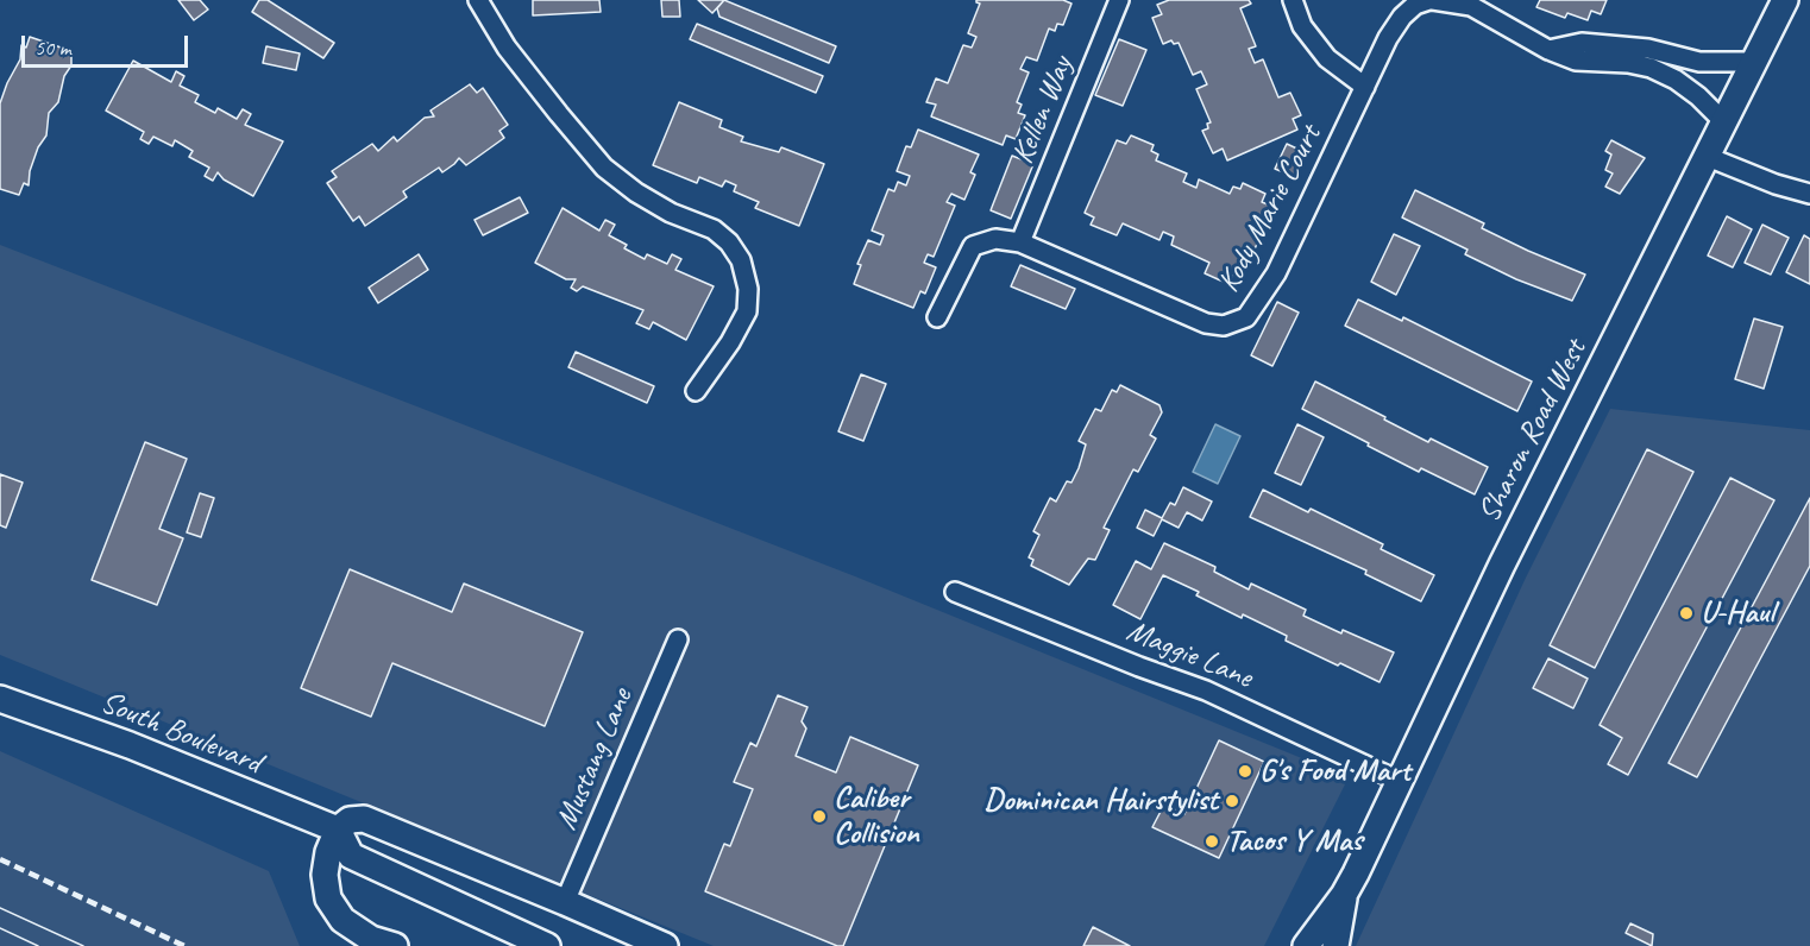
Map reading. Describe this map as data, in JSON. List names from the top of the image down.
{
  "streets": {
    "main road": ["Sharon Road West", "South Boulevard"],
    "street": [
      "Kellen Way",
      "Kody Marie Court",
      "Maggie Lane",
      "Mustang Lane"
    ]
  },
  "crossings": [
    ["Kellen Way", "Kody Marie Court"],
    ["Kody Marie Court", "Sharon Road West"],
    ["Sharon Road West", "Maggie Lane"]
  ],
  "places": [
    "U-Haul",
    "G's Food Mart",
    "Dominican Hairstylist",
    "Caliber Collision",
    "Tacos Y Mas"
  ],
  "scale_bar": "50 m"
}
